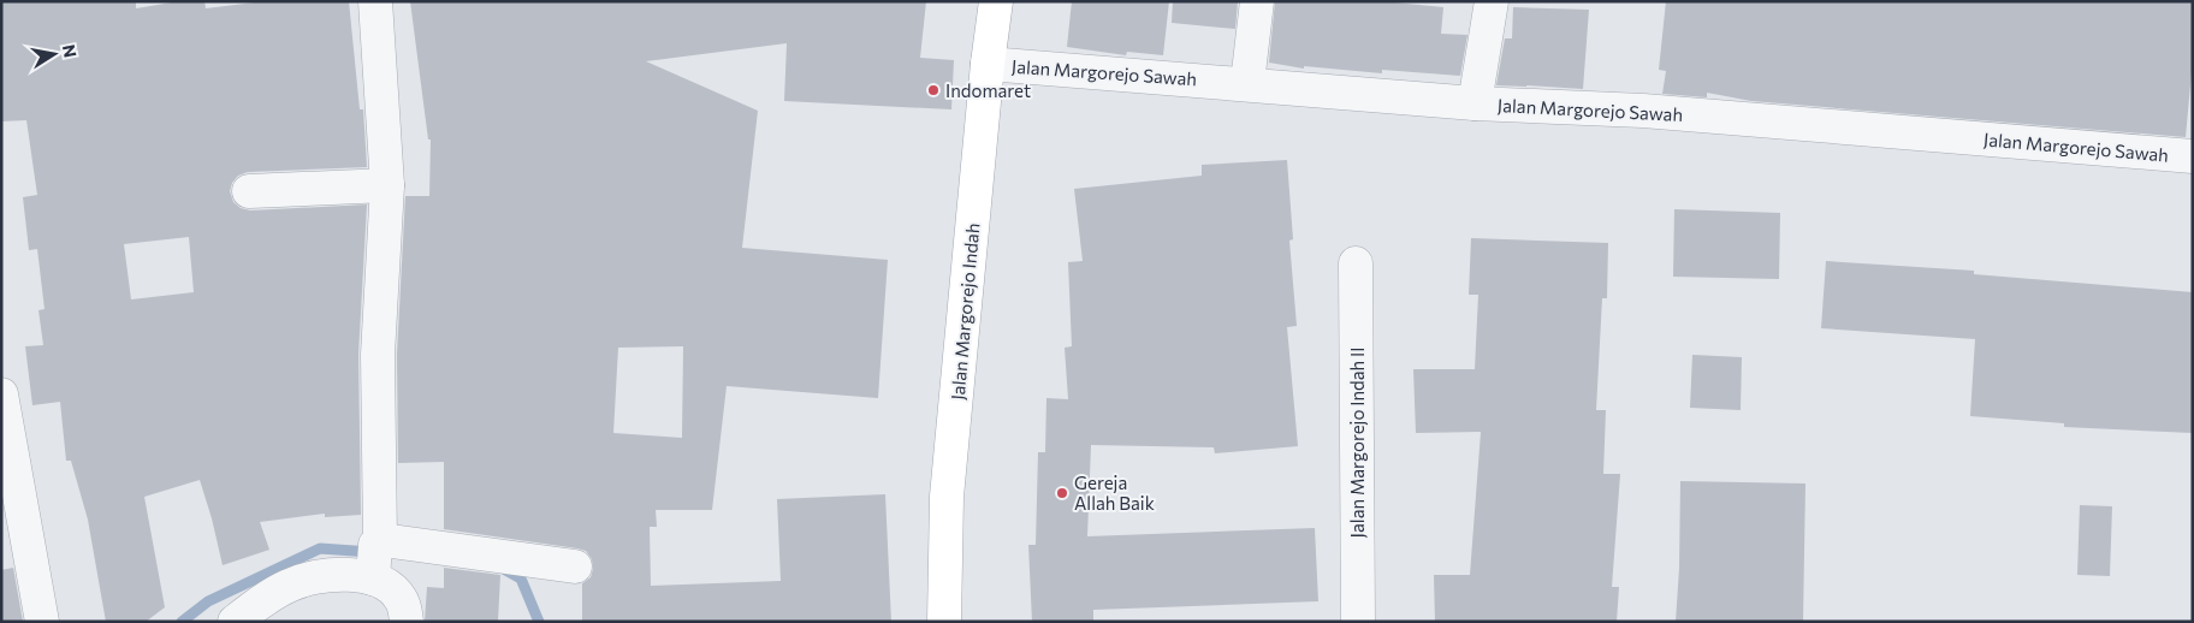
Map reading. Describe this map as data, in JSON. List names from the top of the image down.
{
  "streets": {
    "main road": ["Jalan Margorejo Indah"],
    "street": ["Jalan Margorejo Sawah", "Jalan Margorejo Indah II"]
  },
  "crossings": [
    ["Jalan Margorejo Sawah", "Jalan Margorejo Indah"]
  ],
  "places": ["Indomaret", "Gereja Allah Baik"],
  "north": "right"
}
